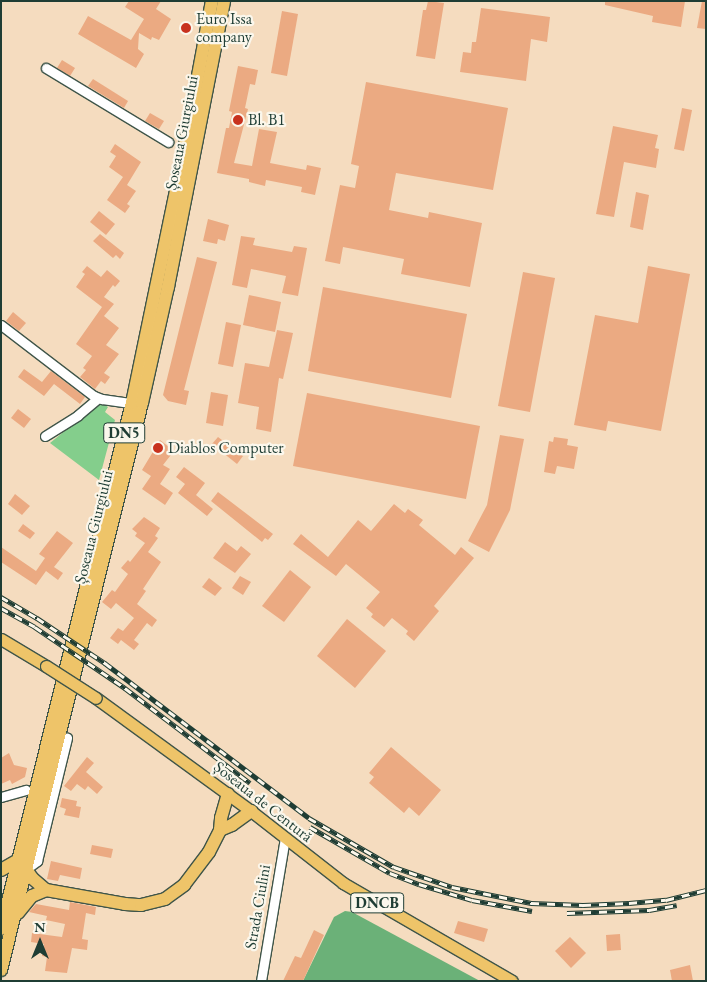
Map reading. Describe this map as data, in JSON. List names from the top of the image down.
{
  "streets": {
    "highway": ["Șoseaua Giurgiului", "DN5"],
    "main road": ["Șoseaua de Centură", "DNCB"],
    "street": ["Strada Ciulini"]
  },
  "crossings": [
    ["Șoseaua de Centură", "Strada Ciulini"]
  ],
  "places": ["Euro Issa company", "Bl. B1", "Diablos Computer"],
  "north": "top"
}
